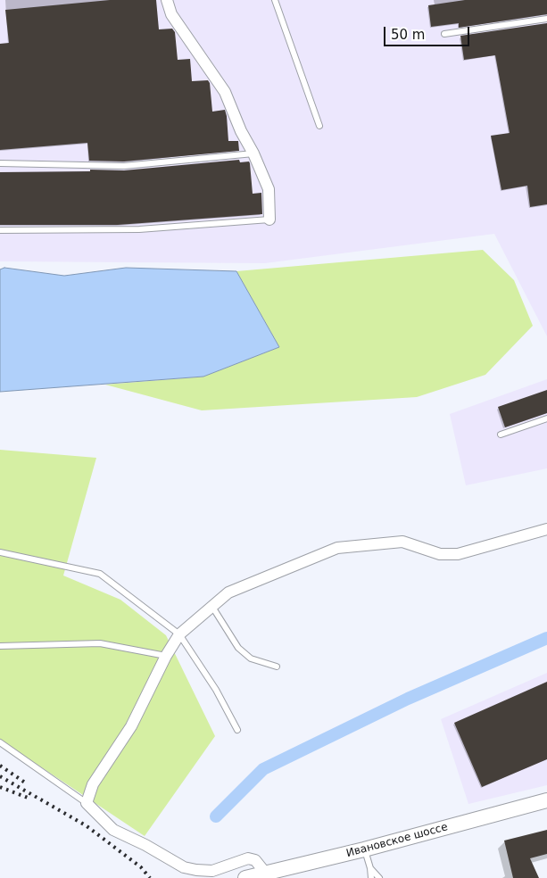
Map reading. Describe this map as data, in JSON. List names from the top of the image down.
{
  "streets": {
    "street": ["Ивановское шоссе"]
  },
  "scale_bar": "50 m"
}
